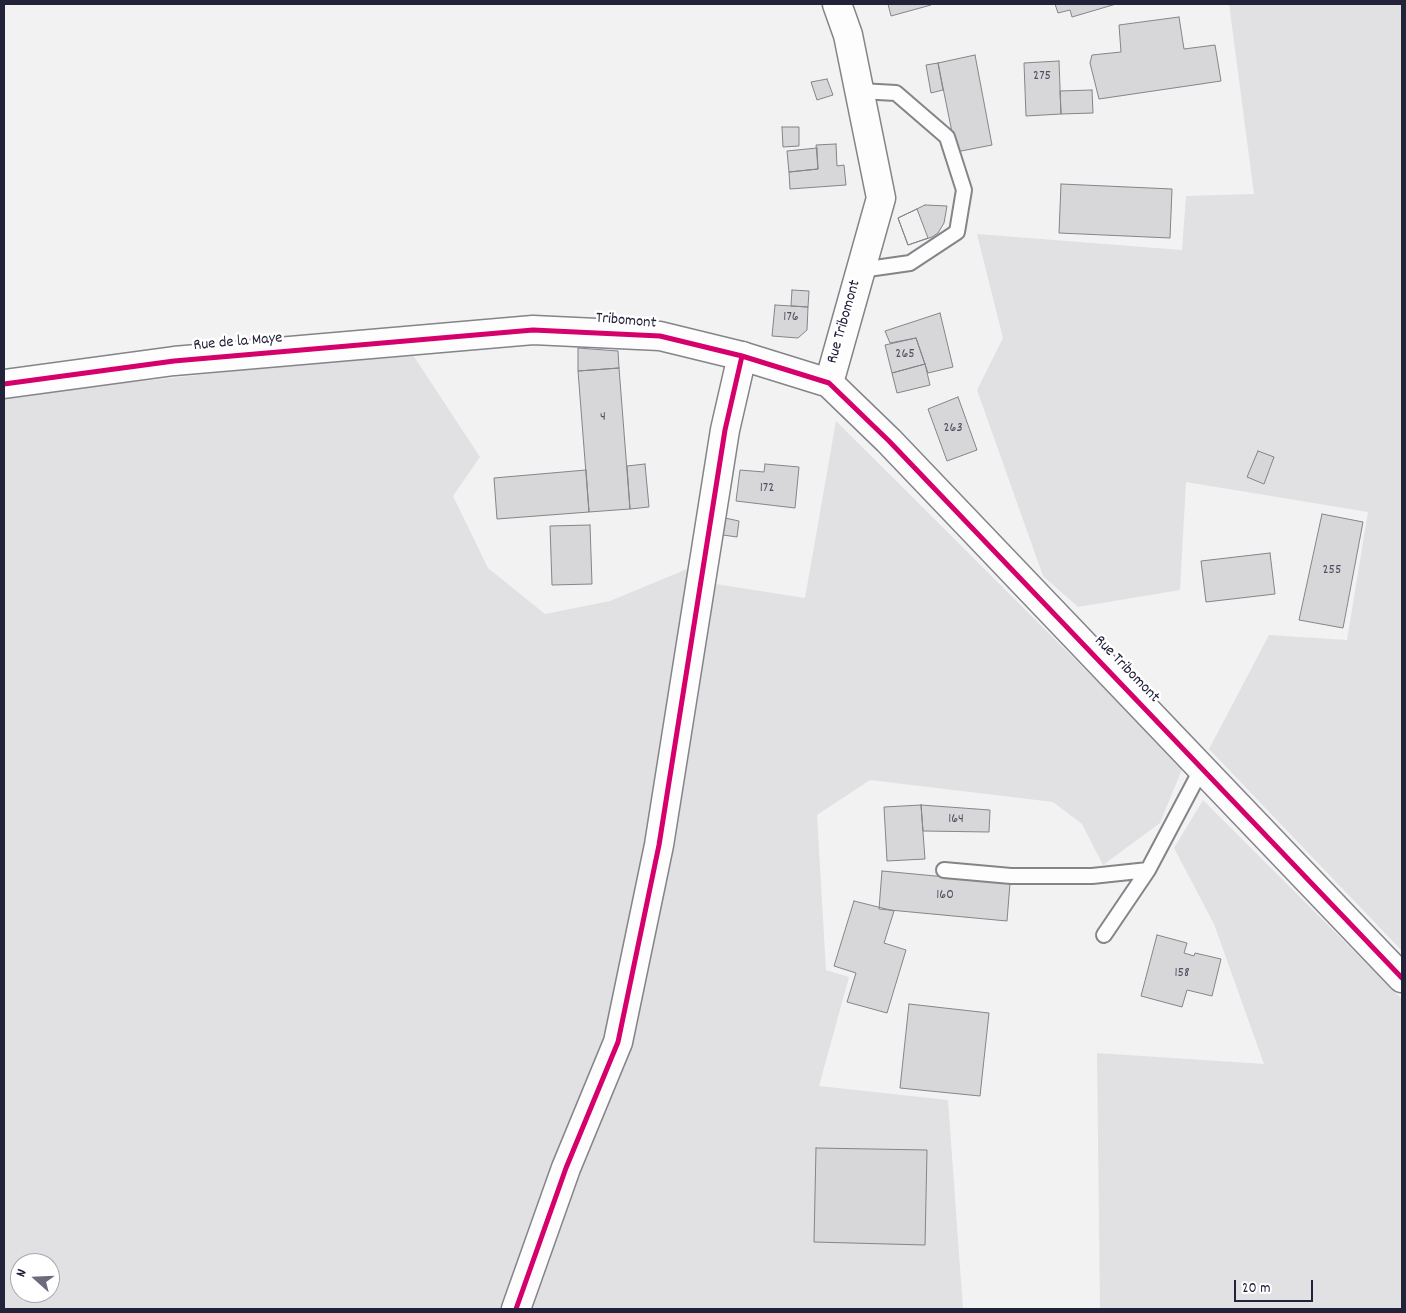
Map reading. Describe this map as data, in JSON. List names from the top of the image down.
{
  "streets": {
    "street": ["Tribomont", "Rue Tribomont", "Rue de la Maye"]
  },
  "crossings": [
    ["Tribomont", "Rue Tribomont"],
    ["Tribomont", "Rue de la Maye"]
  ],
  "house_numbers": [
    "275",
    "176",
    "265",
    "4",
    "263",
    "172",
    "255",
    "164",
    "160",
    "158"
  ],
  "scale_bar": "20 m",
  "north": "left"
}
